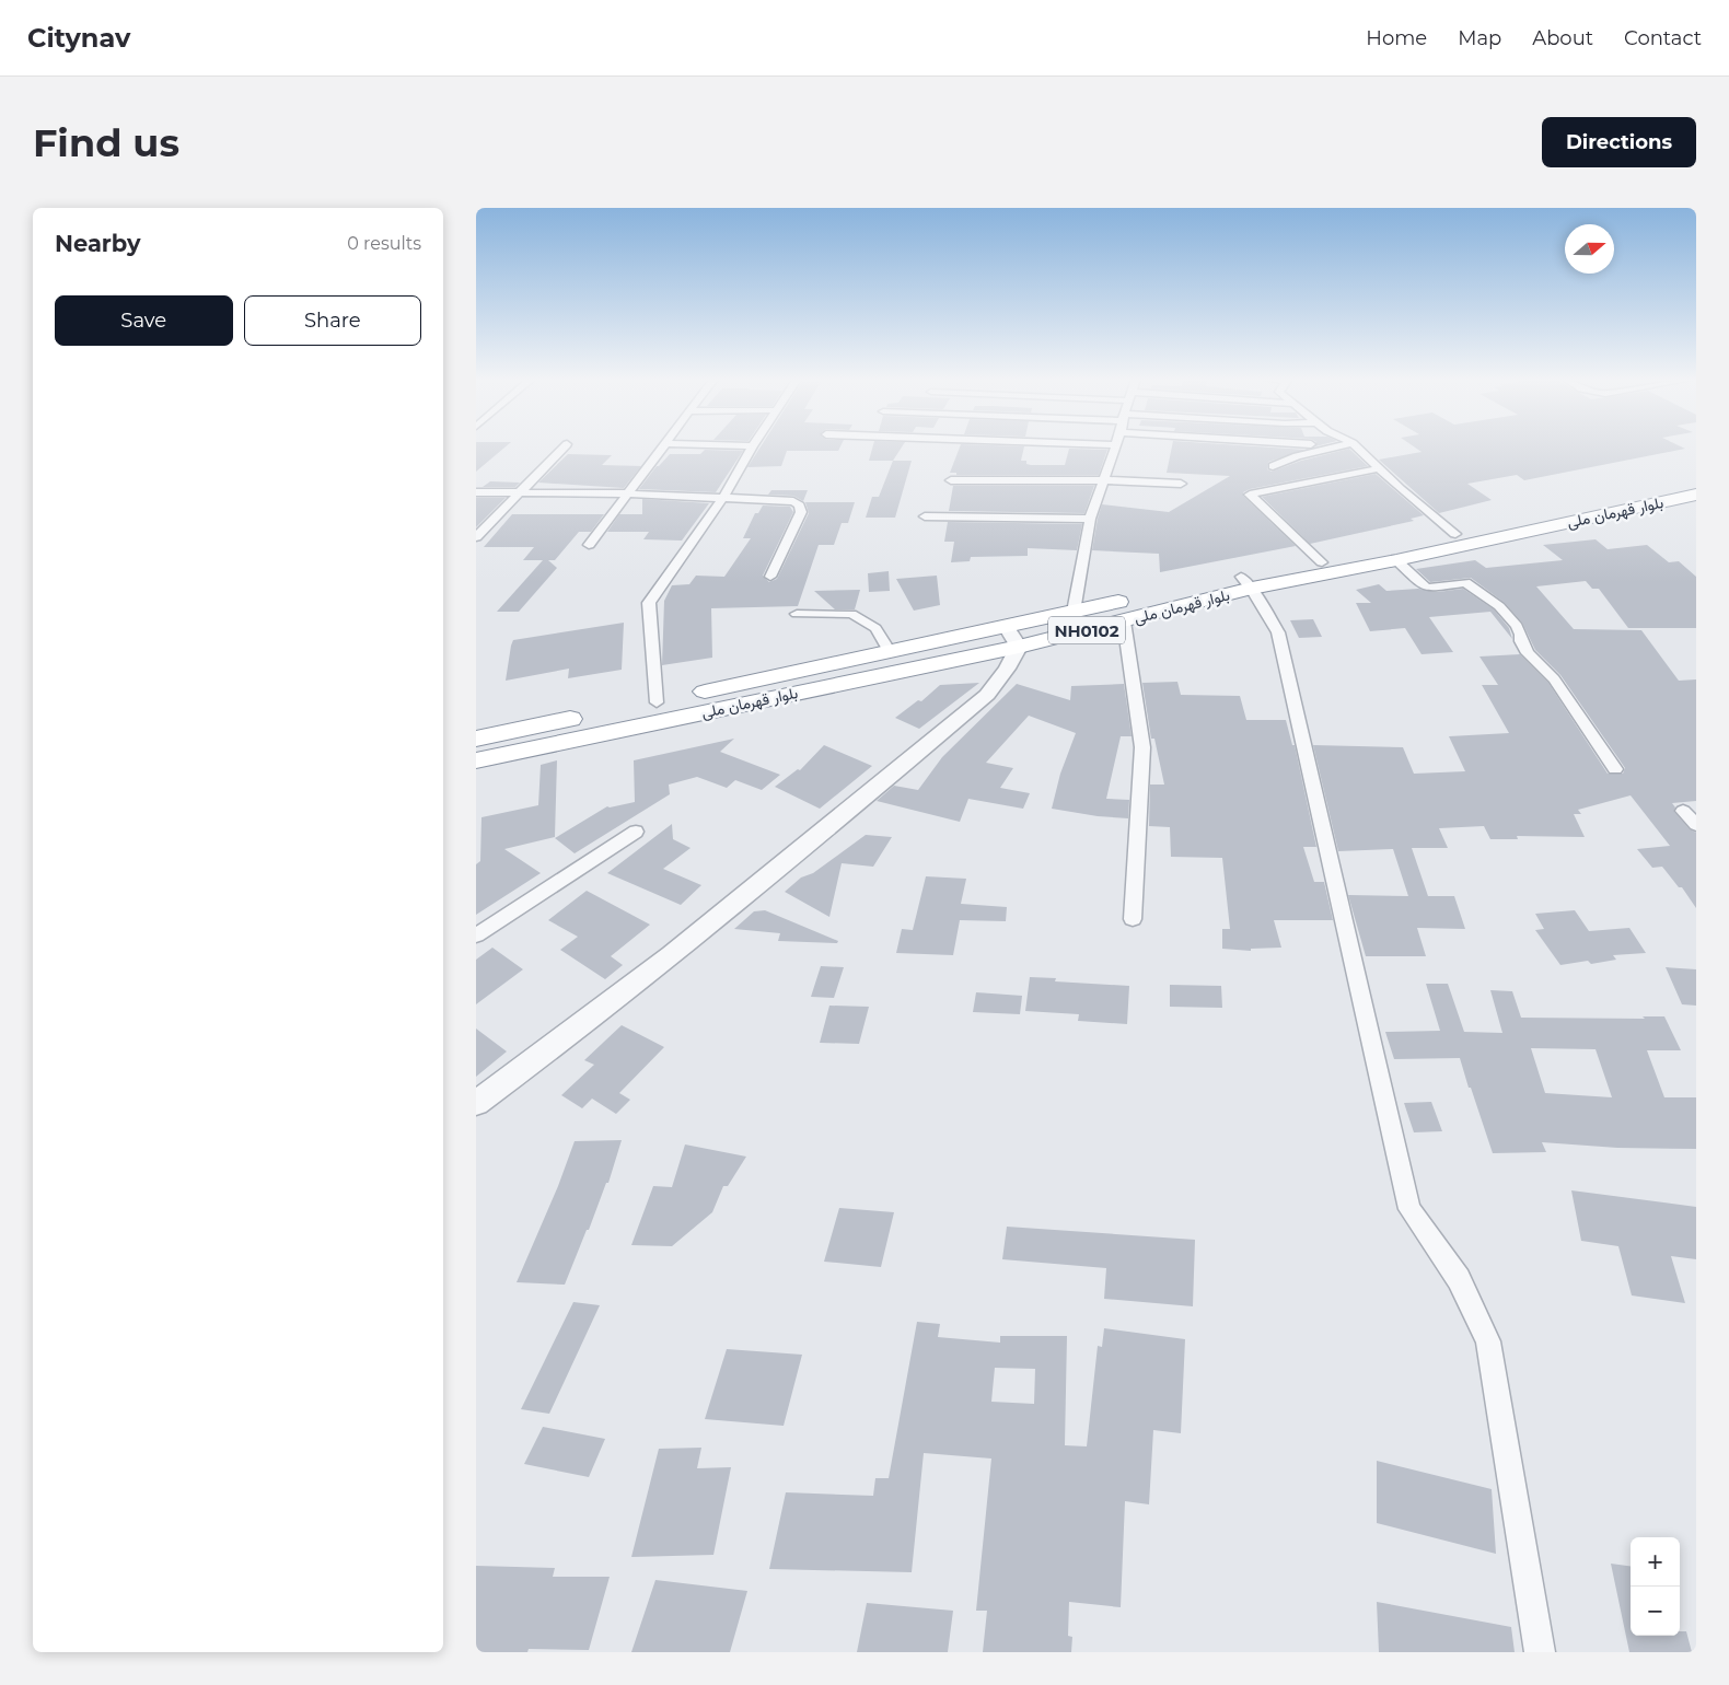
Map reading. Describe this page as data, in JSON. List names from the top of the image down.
{
  "streets": {
    "highway": ["بلوار قهرمان ملی", "NH0102"]
  },
  "north": "right",
  "page": {
    "header": "Citynav",
    "nav": [
      "Home",
      "Map",
      "About",
      "Contact"
    ],
    "buttons": [
      "Directions",
      ["Save", "Share"]
    ],
    "title": "Find us",
    "heading": ["Nearby", "0 results"],
    "map_buttons": ["+", "−"]
  }
}
